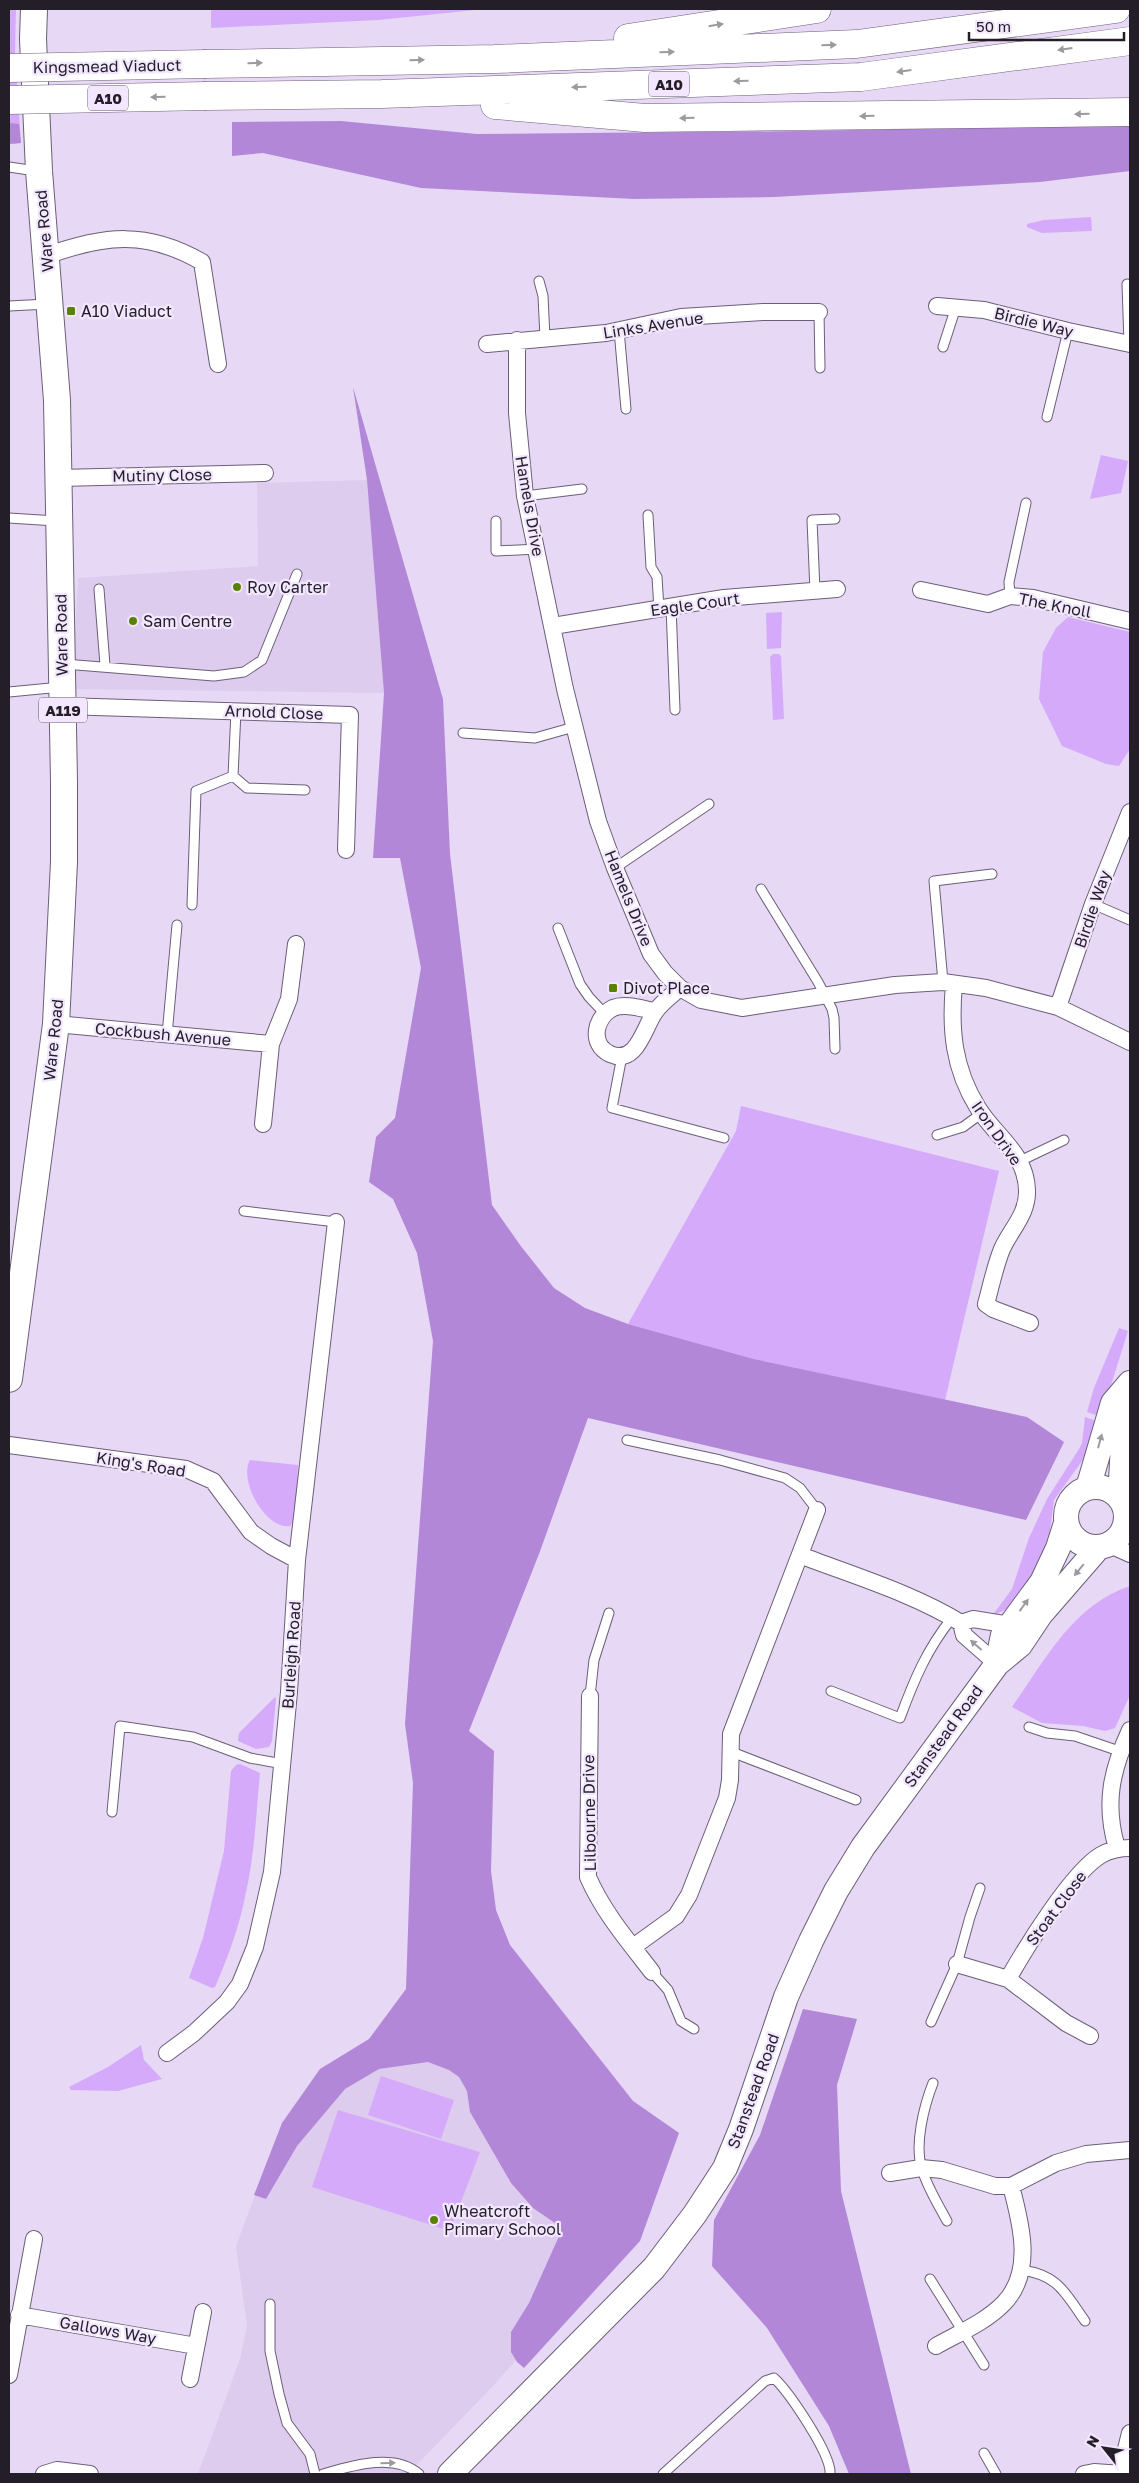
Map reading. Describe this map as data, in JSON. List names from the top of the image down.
{
  "streets": {
    "highway": ["Kingsmead Viaduct", "A10"],
    "main road": ["Ware Road", "A119", "Stanstead Road"],
    "street": [
      "Birdie Way",
      "Links Avenue",
      "Mutiny Close",
      "Hamels Drive",
      "Eagle Court",
      "The Knoll",
      "Arnold Close",
      "Cockbush Avenue",
      "Iron Drive",
      "King's Road",
      "Burleigh Road",
      "Lilbourne Drive",
      "Stoat Close",
      "Gallows Way"
    ]
  },
  "crossings": [
    ["Kingsmead Viaduct", "A10"],
    ["Ware Road", "Mutiny Close"],
    ["Ware Road", "Arnold Close"],
    ["Ware Road", "Cockbush Avenue"],
    ["Birdie Way", "Hamels Drive"],
    ["Links Avenue", "Hamels Drive"],
    ["Hamels Drive", "Eagle Court"],
    ["Hamels Drive", "Iron Drive"],
    ["King's Road", "Burleigh Road"]
  ],
  "places": {
    "transit": ["A10 Viaduct", "Divot Place"],
    "other": ["Roy Carter", "Sam Centre", "Wheatcroft Primary School"]
  },
  "scale_bar": "50 m",
  "north": "top left"
}
